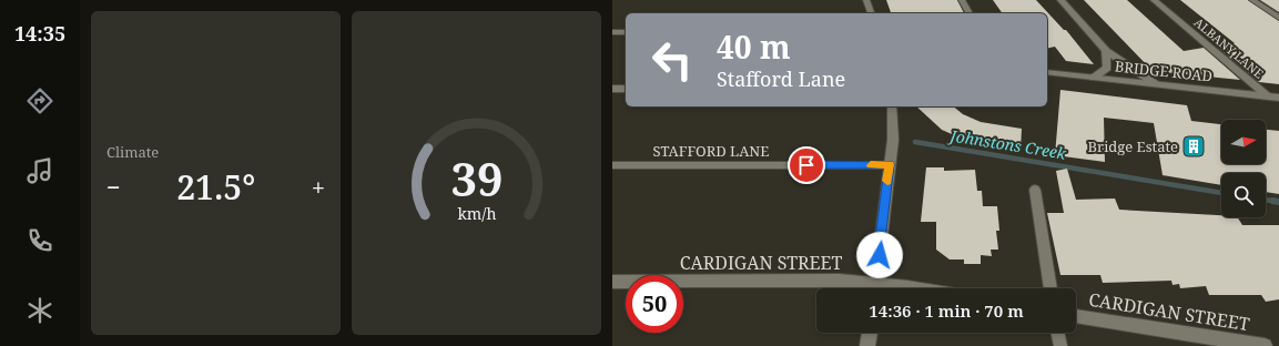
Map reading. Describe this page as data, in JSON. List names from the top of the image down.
{
  "streets": {
    "street": ["BRIDGE ROAD", "CARDIGAN STREET"],
    "lane": ["ALBANY LANE", "STAFFORD LANE"]
  },
  "crossings": [
    ["ALBANY LANE", "BRIDGE ROAD"]
  ],
  "water": ["Johnstons Creek"],
  "places": {
    "building": ["Bridge Estate"]
  },
  "north": "right",
  "page": {
    "tabs": "14:35",
    "tile": "Climate",
    "turn": ["40 m", "Stafford Lane"],
    "heat": ["−", "21.5°", "+"],
    "limit": "50",
    "trip": "14:36 · 1 min · 70 m",
    "gauge": ["39", "km/h"]
  }
}
